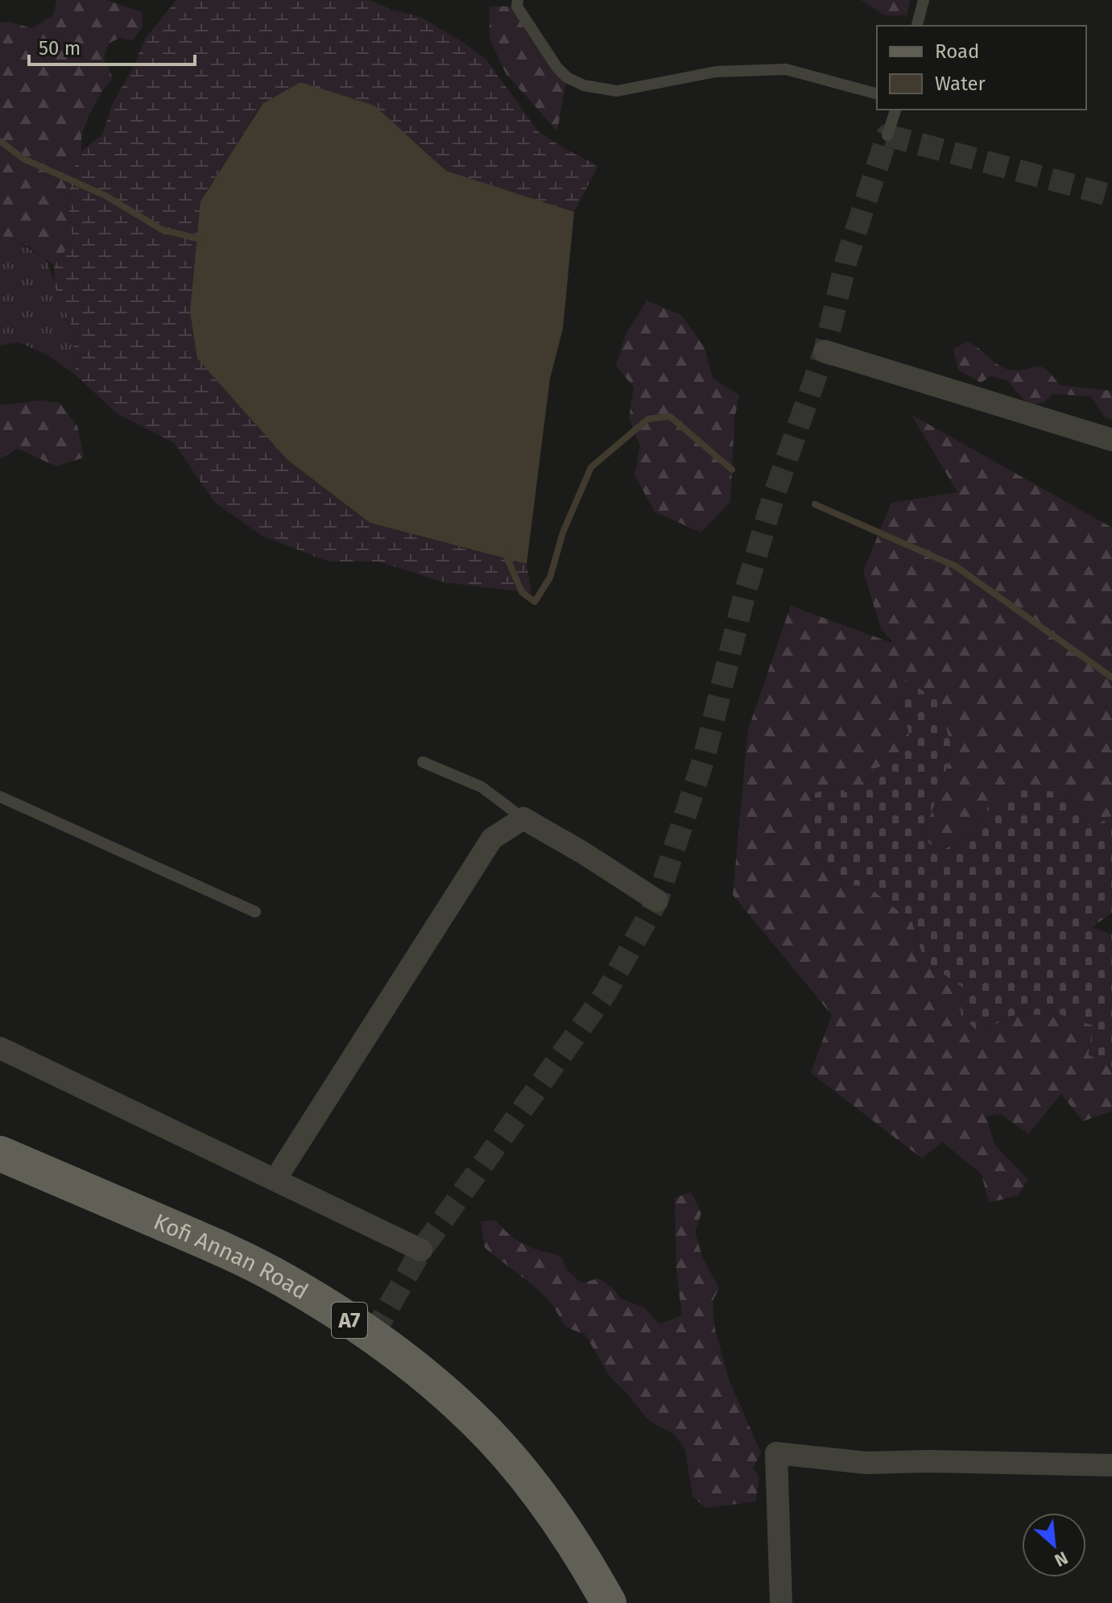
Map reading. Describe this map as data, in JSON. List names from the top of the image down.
{
  "streets": {
    "main road": ["Kofi Annan Road", "A7"]
  },
  "legend": ["Road", "Water"],
  "scale_bar": "50 m",
  "north": "bottom right"
}
